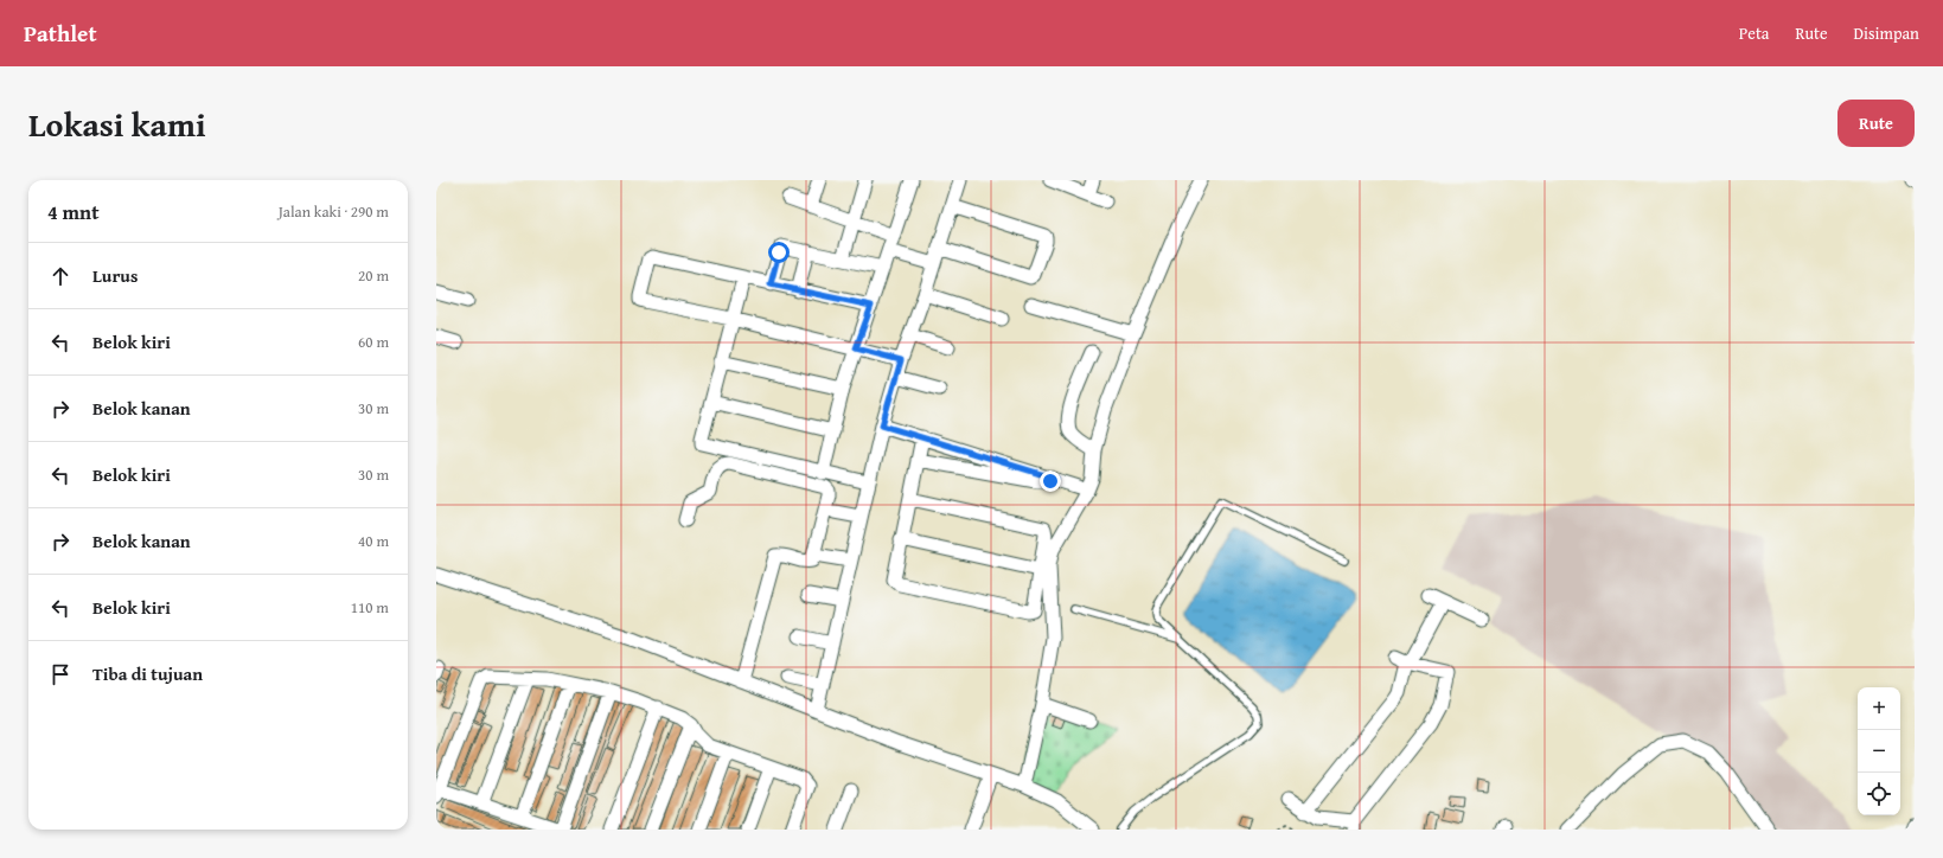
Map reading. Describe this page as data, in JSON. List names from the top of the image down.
{
  "page": {
    "header": "Pathlet",
    "nav": ["Peta", "Rute", "Disimpan"],
    "title": "Lokasi kami",
    "buttons": "Rute",
    "heading": ["4 mnt", "Jalan kaki · 290 m"],
    "list": [
      ["Lurus", "20 m"],
      ["Belok kiri", "60 m"],
      ["Belok kanan", "30 m"],
      ["Belok kiri", "30 m"],
      ["Belok kanan", "40 m"],
      ["Belok kiri", "110 m"],
      "Tiba di tujuan"
    ],
    "map_buttons": ["+", "−"]
  }
}
